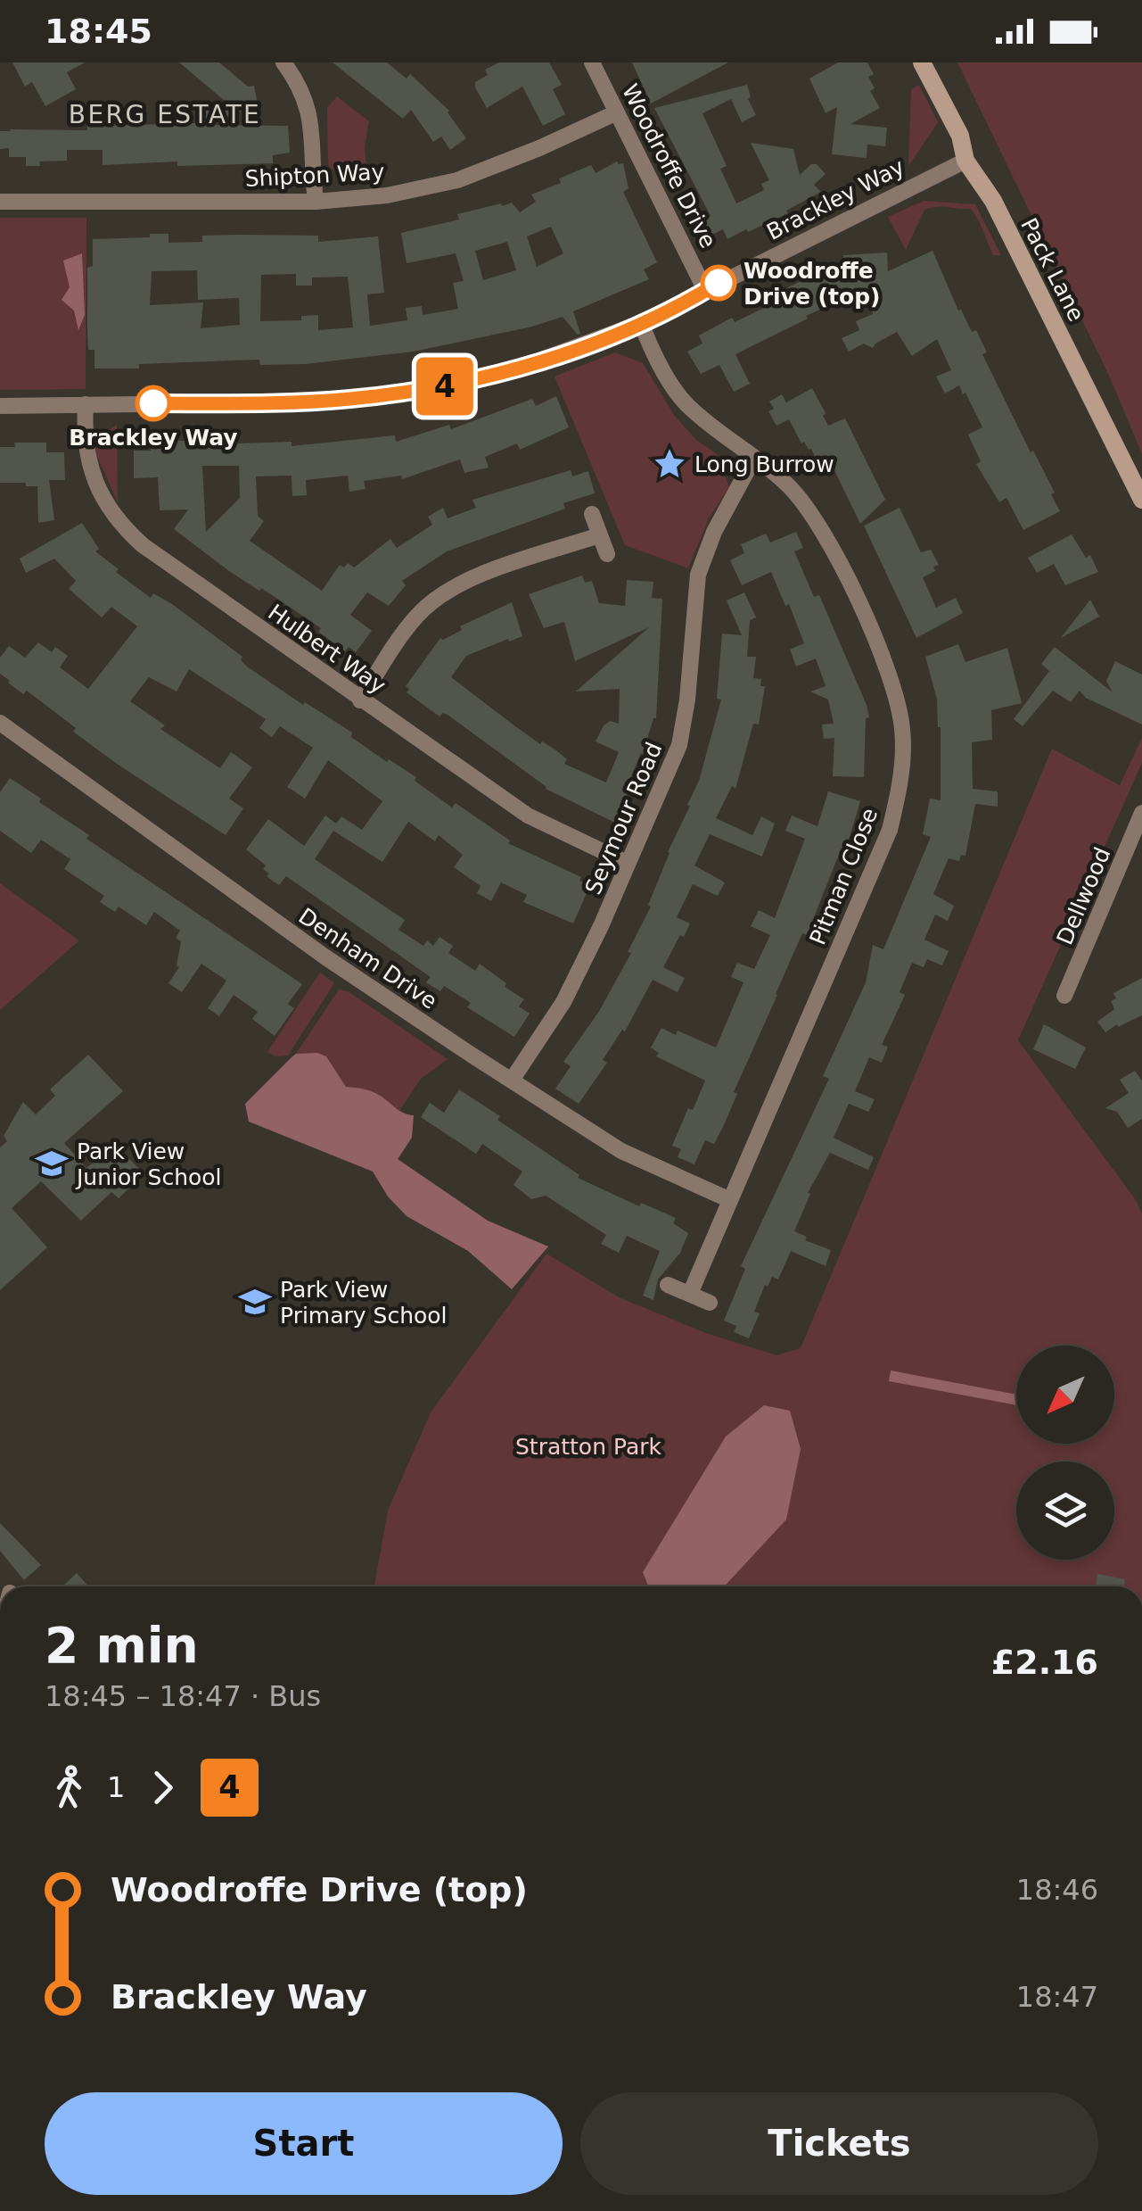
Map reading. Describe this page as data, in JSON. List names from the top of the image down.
{
  "streets": {
    "street": [
      "Woodroffe Drive",
      "Shipton Way",
      "Brackley Way",
      "Pack Lane",
      "Hulbert Way",
      "Seymour Road",
      "Pitman Close",
      "Dellwood",
      "Denham Drive"
    ]
  },
  "crossings": [
    ["Woodroffe Drive", "Shipton Way"],
    ["Woodroffe Drive", "Brackley Way"],
    ["Brackley Way", "Pack Lane"],
    ["Brackley Way", "Hulbert Way"],
    ["Brackley Way", "Pitman Close"],
    ["Hulbert Way", "Seymour Road"],
    ["Seymour Road", "Pitman Close"],
    ["Seymour Road", "Denham Drive"],
    ["Pitman Close", "Denham Drive"]
  ],
  "districts": ["BERG ESTATE"],
  "parks": ["Stratton Park"],
  "places": {
    "other": ["Woodroffe Drive (top)", "Brackley Way"],
    "place": ["Long Burrow"],
    "school or university": ["Park View Junior School", "Park View Primary School"]
  },
  "lines": ["bus line 4"],
  "north": "bottom left",
  "page": {
    "status": "18:45",
    "on_map": "4",
    "heading": ["2 min", "18:45 – 18:47 · Bus", "£2.16"],
    "legs": ["1", "4"],
    "list": [
      {
        "name": "Woodroffe Drive (top)",
        "value": "18:46"
      },
      {
        "name": "Brackley Way",
        "value": "18:47"
      }
    ],
    "buttons": ["Start", "Tickets"]
  }
}
